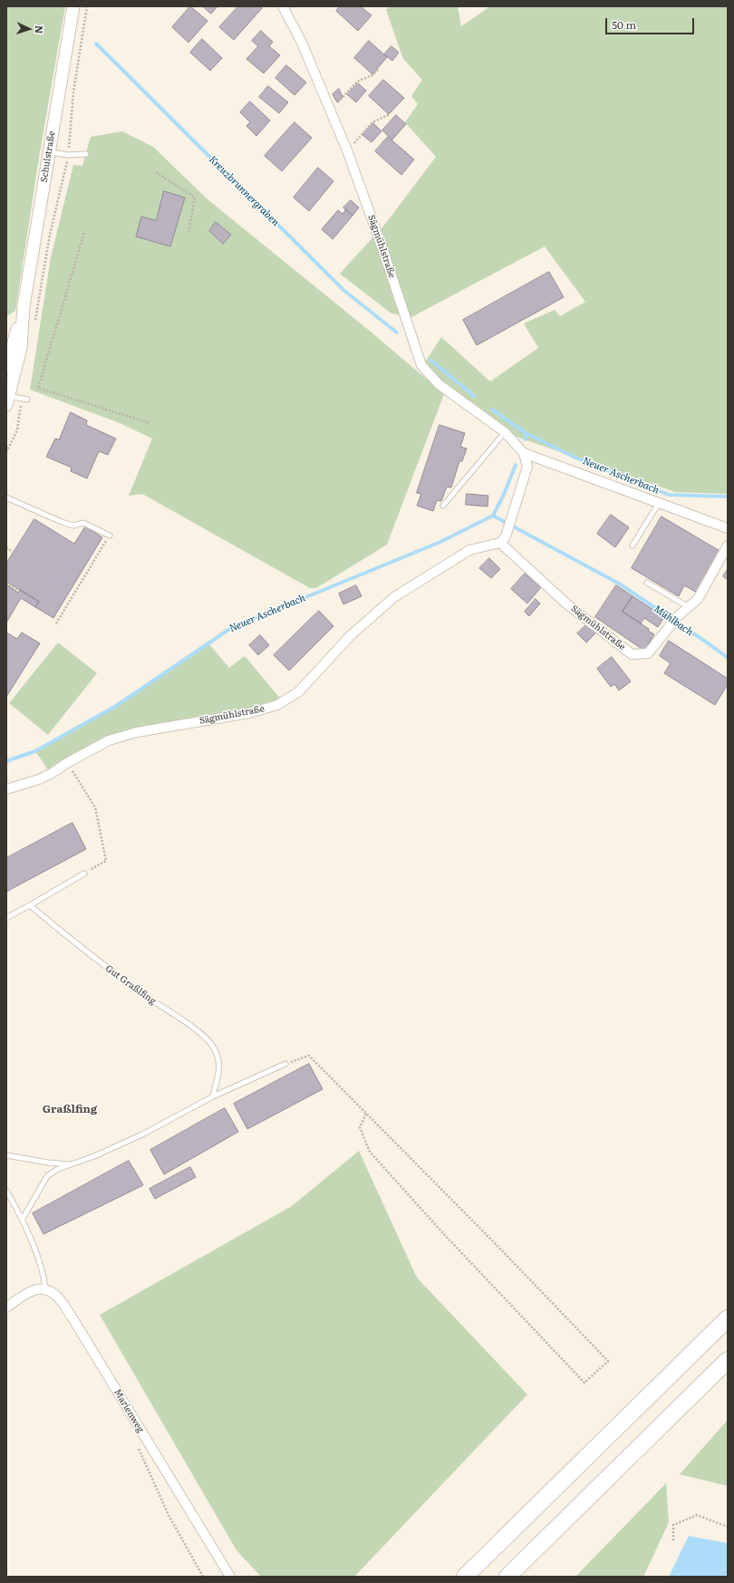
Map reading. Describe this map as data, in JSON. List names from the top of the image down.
{
  "streets": {
    "street": ["Schulstraße", "Sägmühlstraße", "Marienweg"],
    "lane": ["Gut Graßlfing"]
  },
  "districts": ["Graßlfing"],
  "water": ["Kreuzbrunnergraben", "Neuer Ascherbach", "Mühlbach"],
  "scale_bar": "50 m",
  "north": "right"
}
